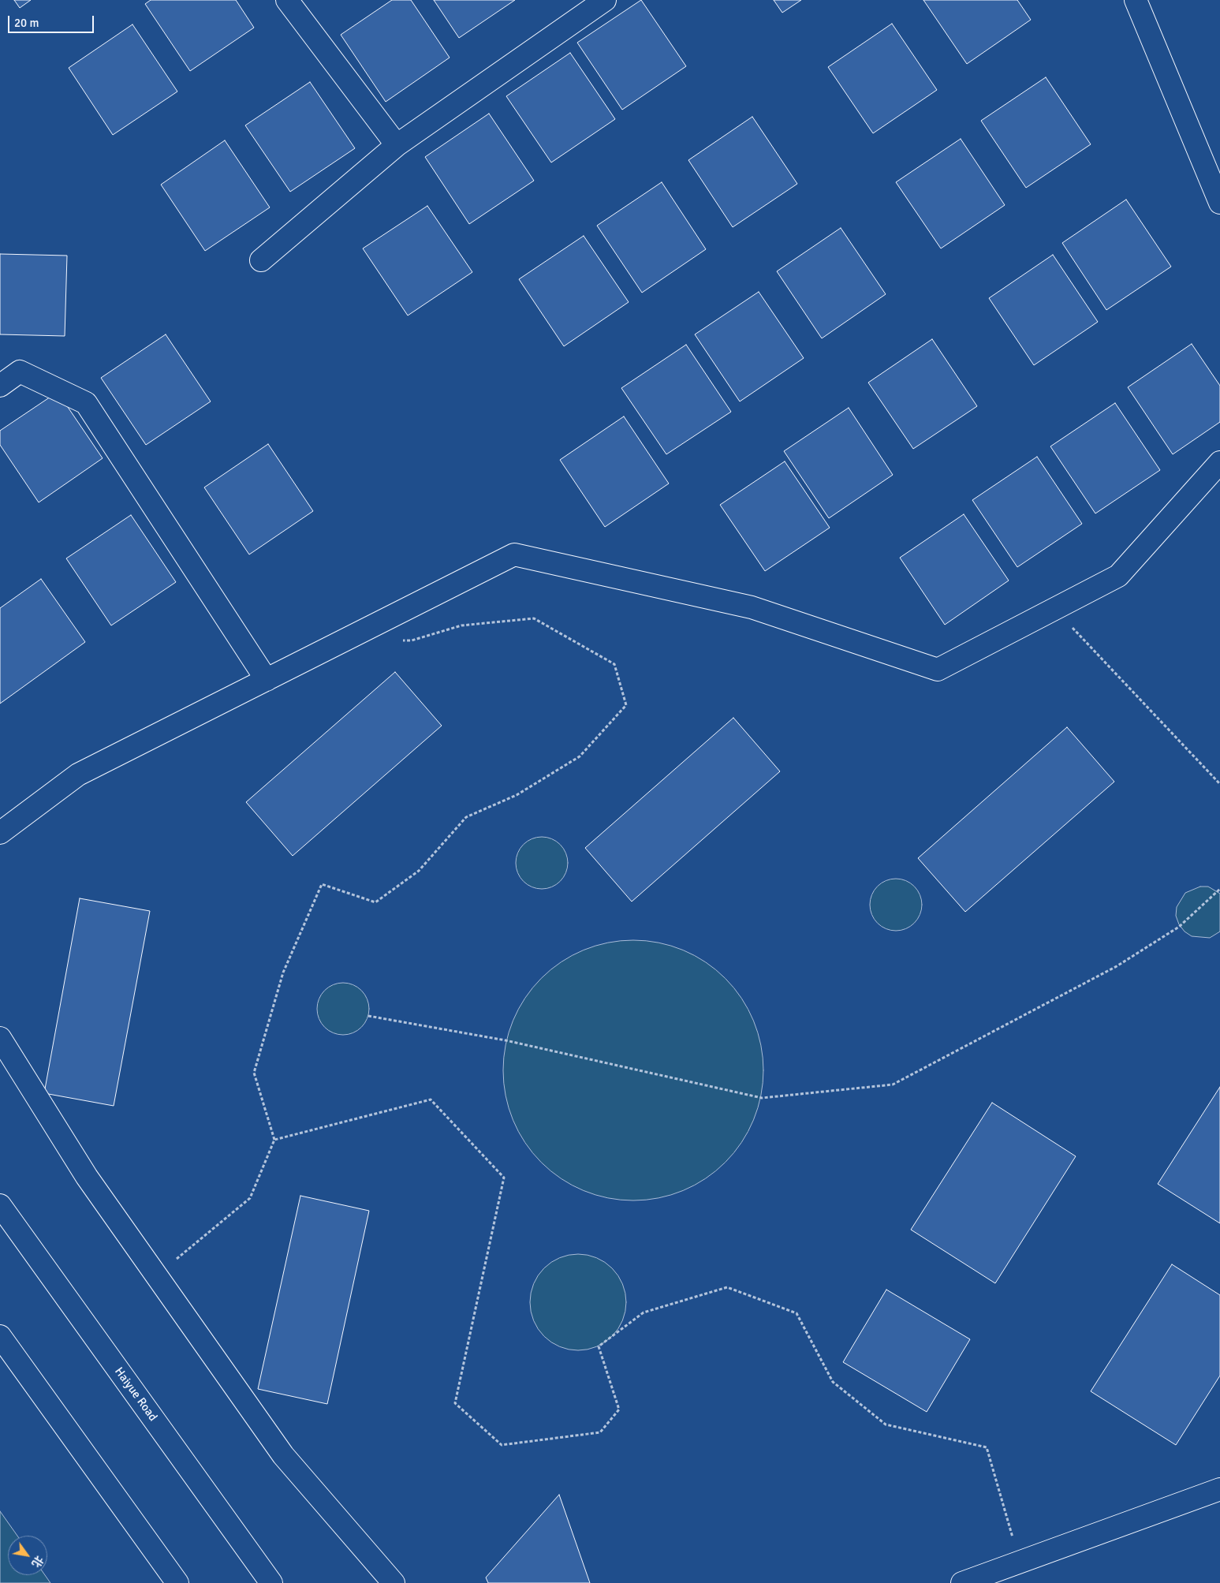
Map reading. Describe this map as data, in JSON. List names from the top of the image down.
{
  "streets": {
    "street": ["Haiyue Road"]
  },
  "scale_bar": "20 m",
  "north": "bottom right"
}
